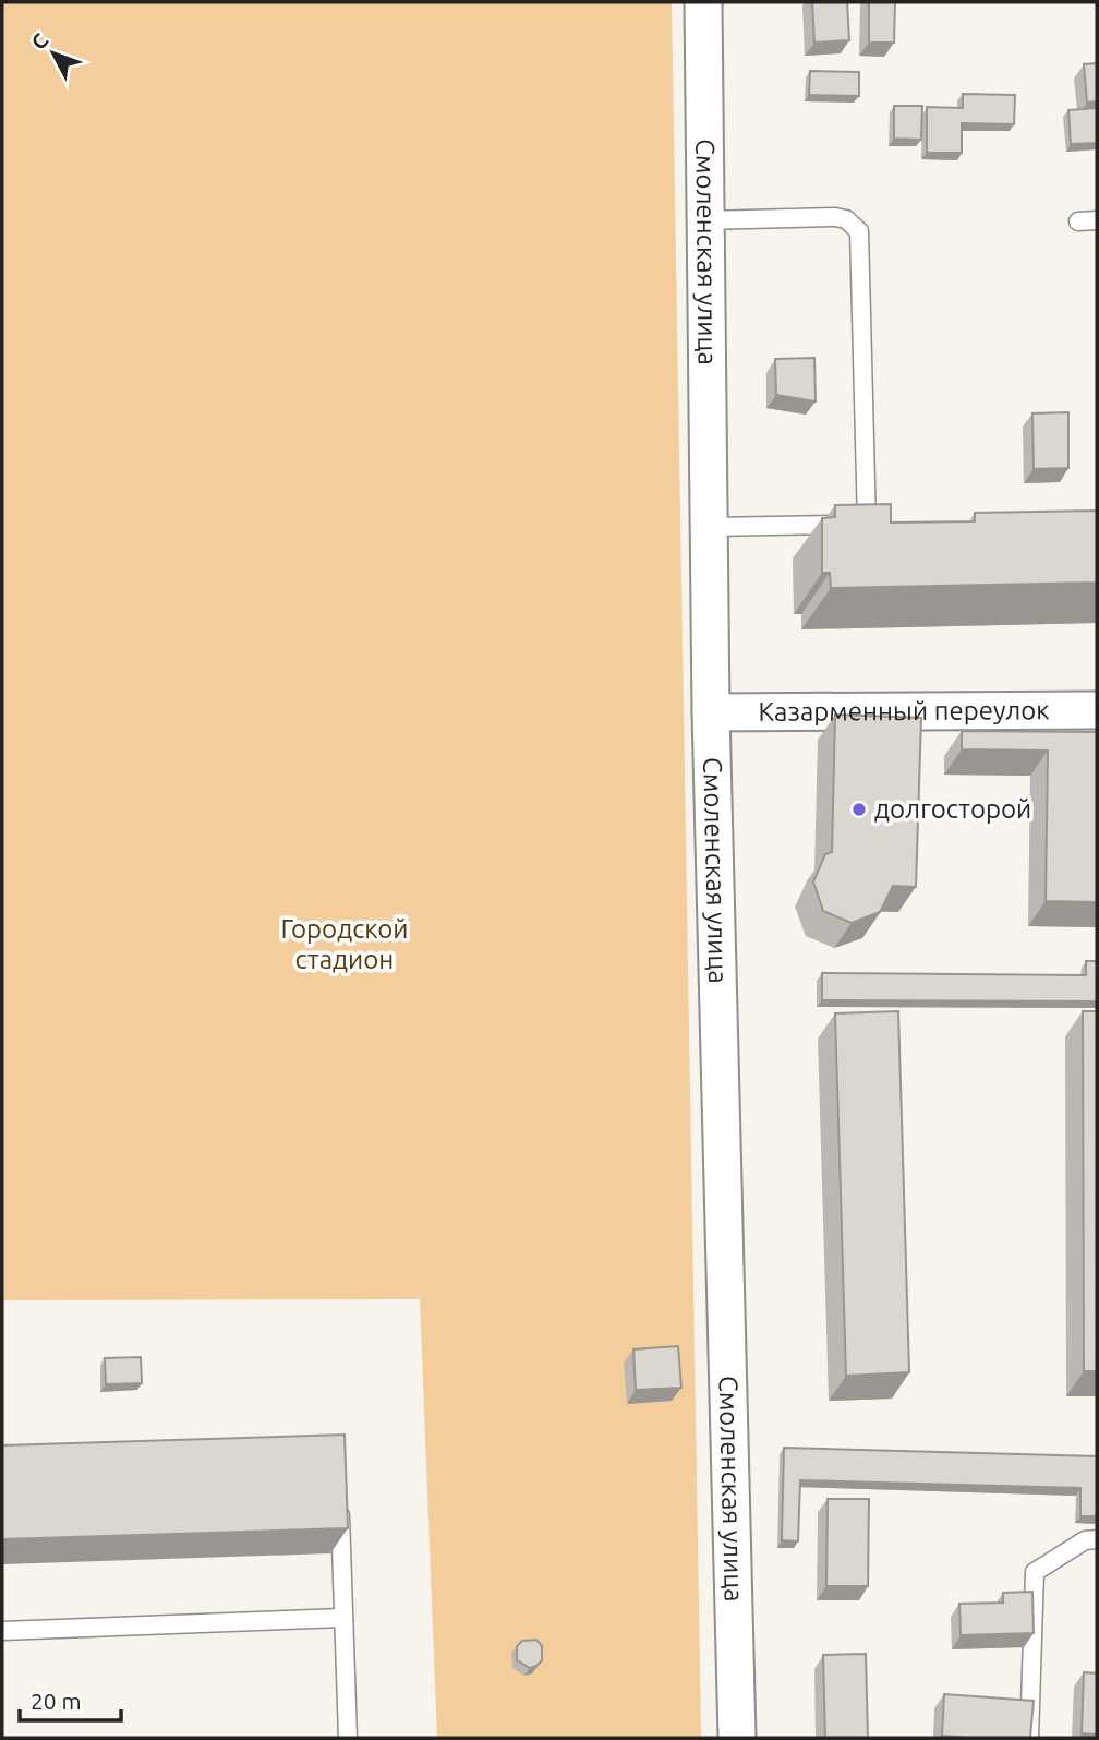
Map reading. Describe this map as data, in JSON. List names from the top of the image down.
{
  "streets": {
    "street": ["Смоленская улица", "Казарменный переулок"]
  },
  "crossings": [
    ["Смоленская улица", "Казарменный переулок"]
  ],
  "parks": ["Городской стадион"],
  "places": ["долгосторой"],
  "scale_bar": "20 m",
  "north": "top left"
}
